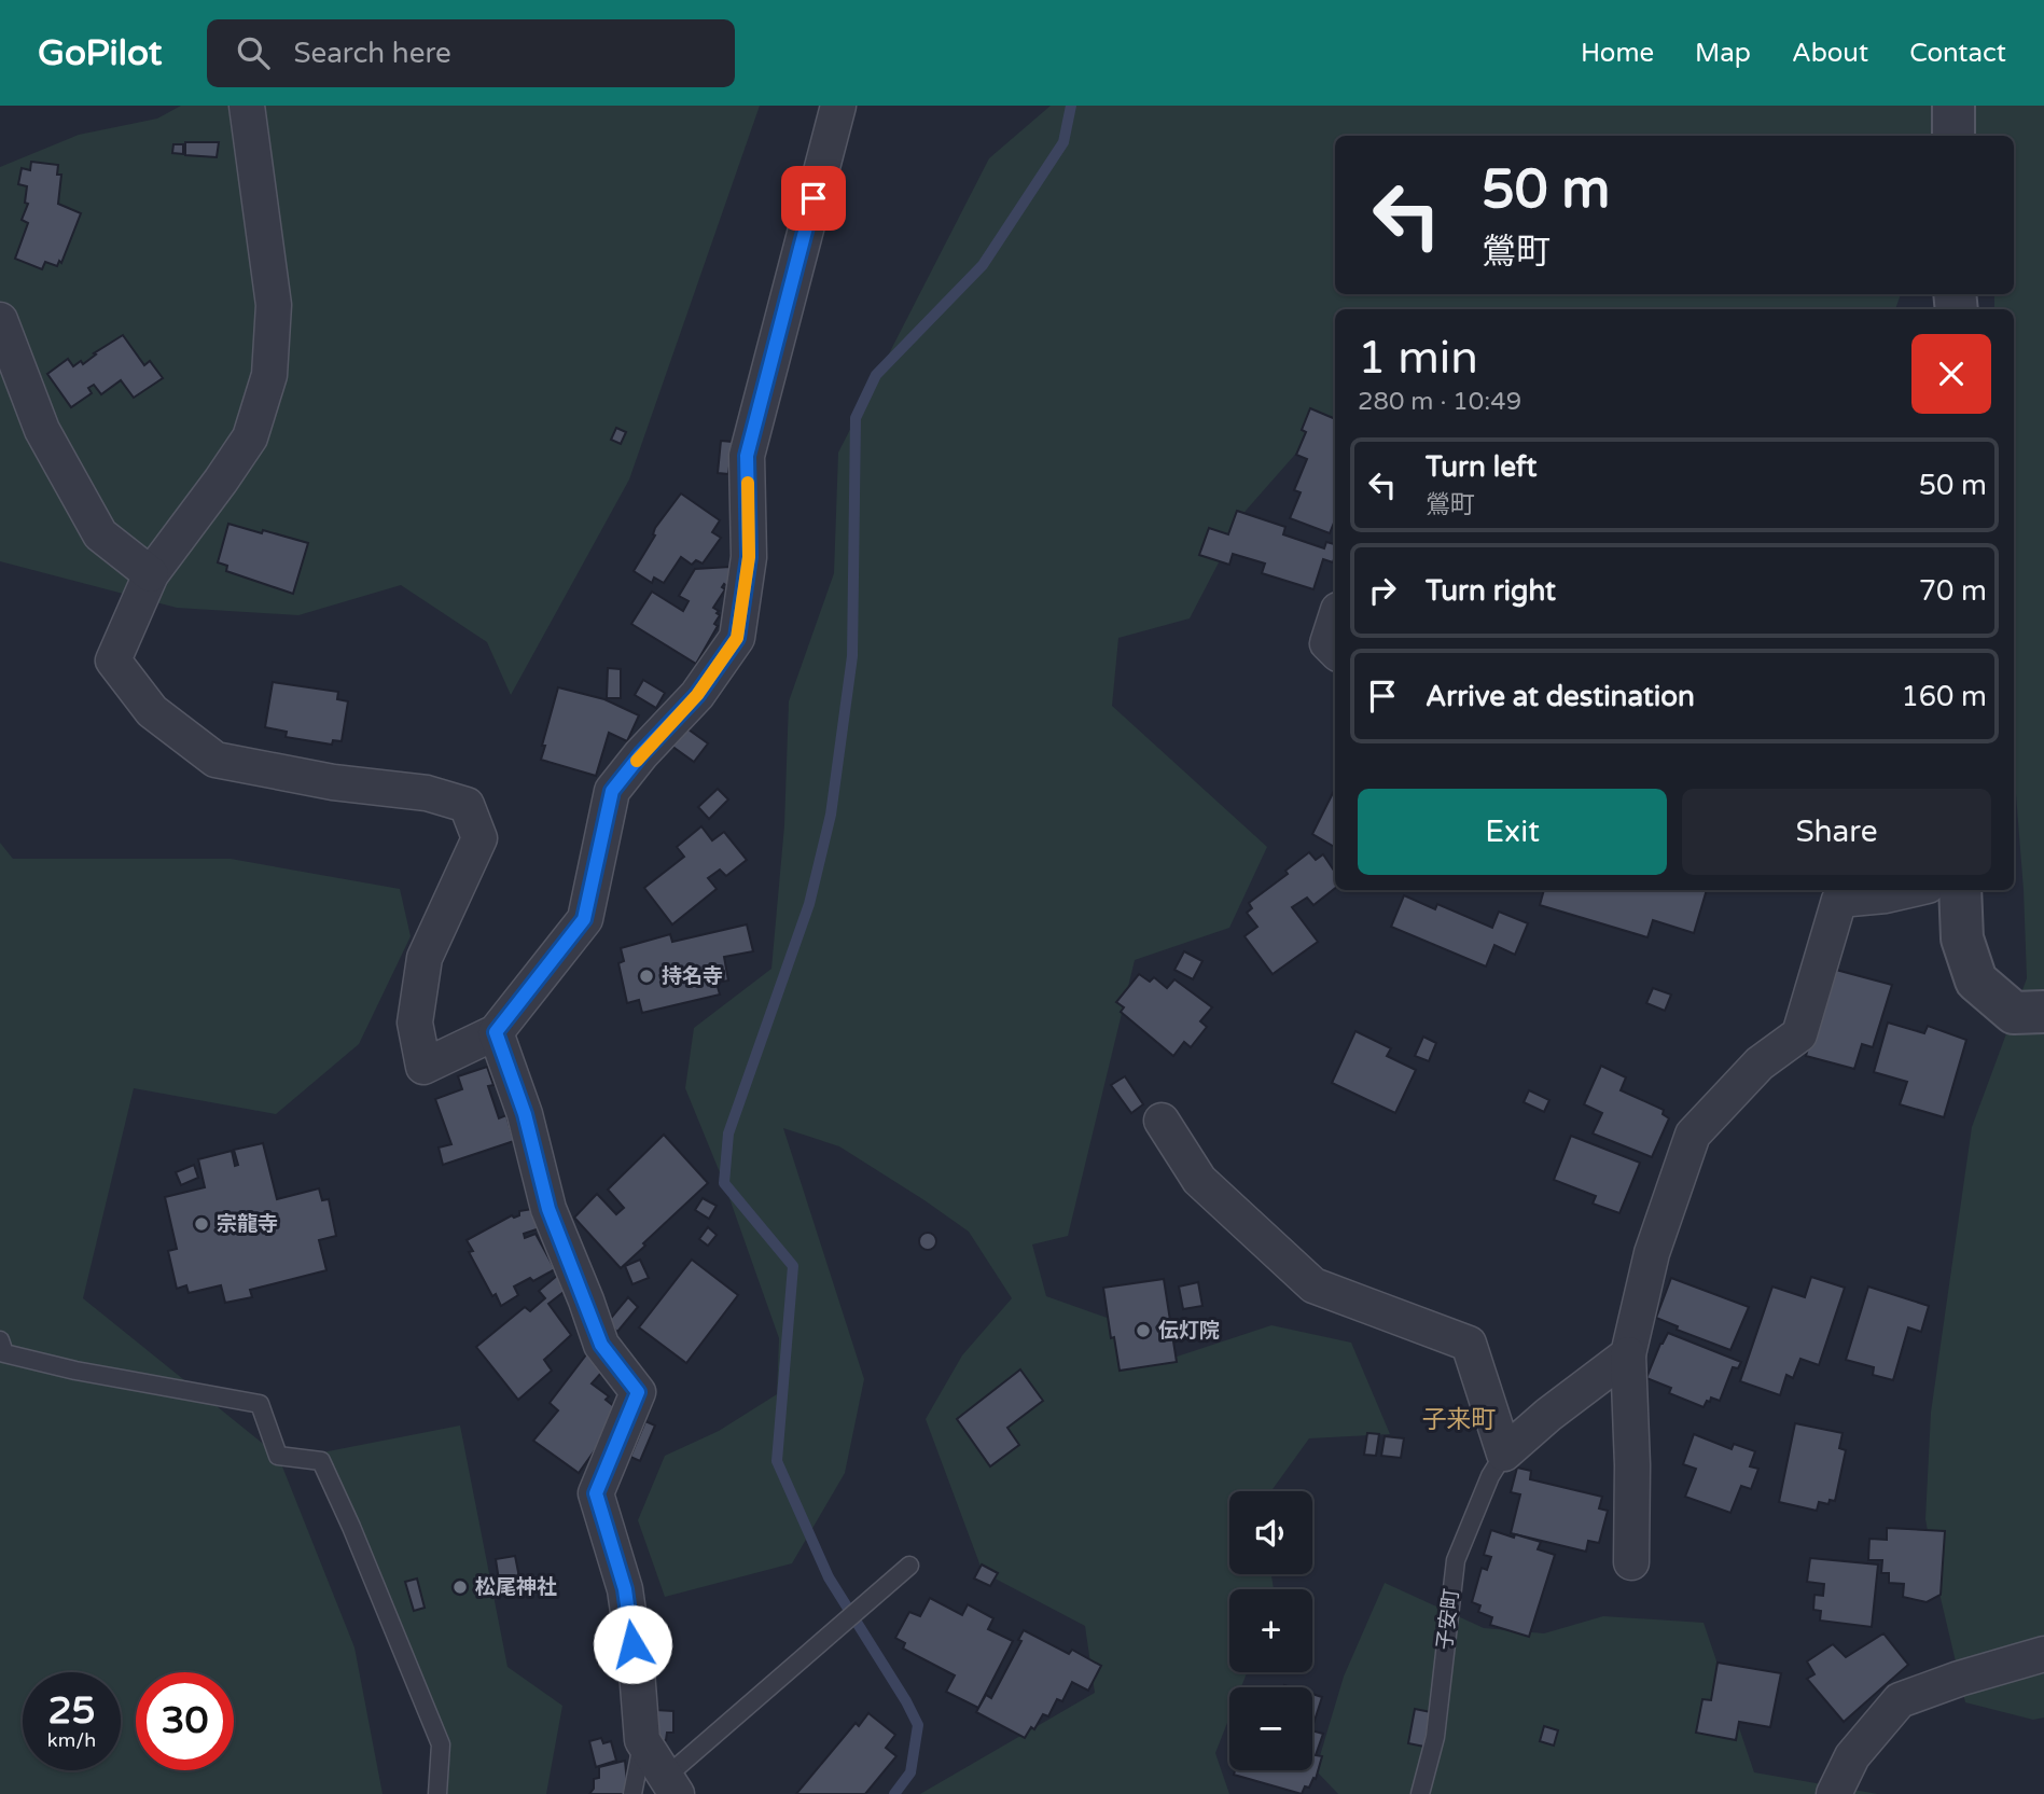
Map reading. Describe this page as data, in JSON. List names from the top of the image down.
{
  "streets": {
    "lane": ["子安町"]
  },
  "districts": ["子来町"],
  "places": [
    "持名寺",
    "宗龍寺",
    "伝灯院",
    "松尾神社"
  ],
  "page": {
    "header": "GoPilot",
    "search": "Search here",
    "nav": [
      "Home",
      "Map",
      "About",
      "Contact"
    ],
    "turn": ["50 m", "鶯町"],
    "heading": ["1 min", "280 m · 10:49"],
    "list": [
      {
        "name": "Turn left",
        "note": "鶯町",
        "value": "50 m"
      },
      {
        "name": "Turn right",
        "value": "70 m"
      },
      {
        "name": "Arrive at destination",
        "value": "160 m"
      }
    ],
    "buttons": ["Exit", "Share"],
    "map_buttons": ["+", "−"],
    "speed": "25 km/h",
    "limit": "30"
  }
}
